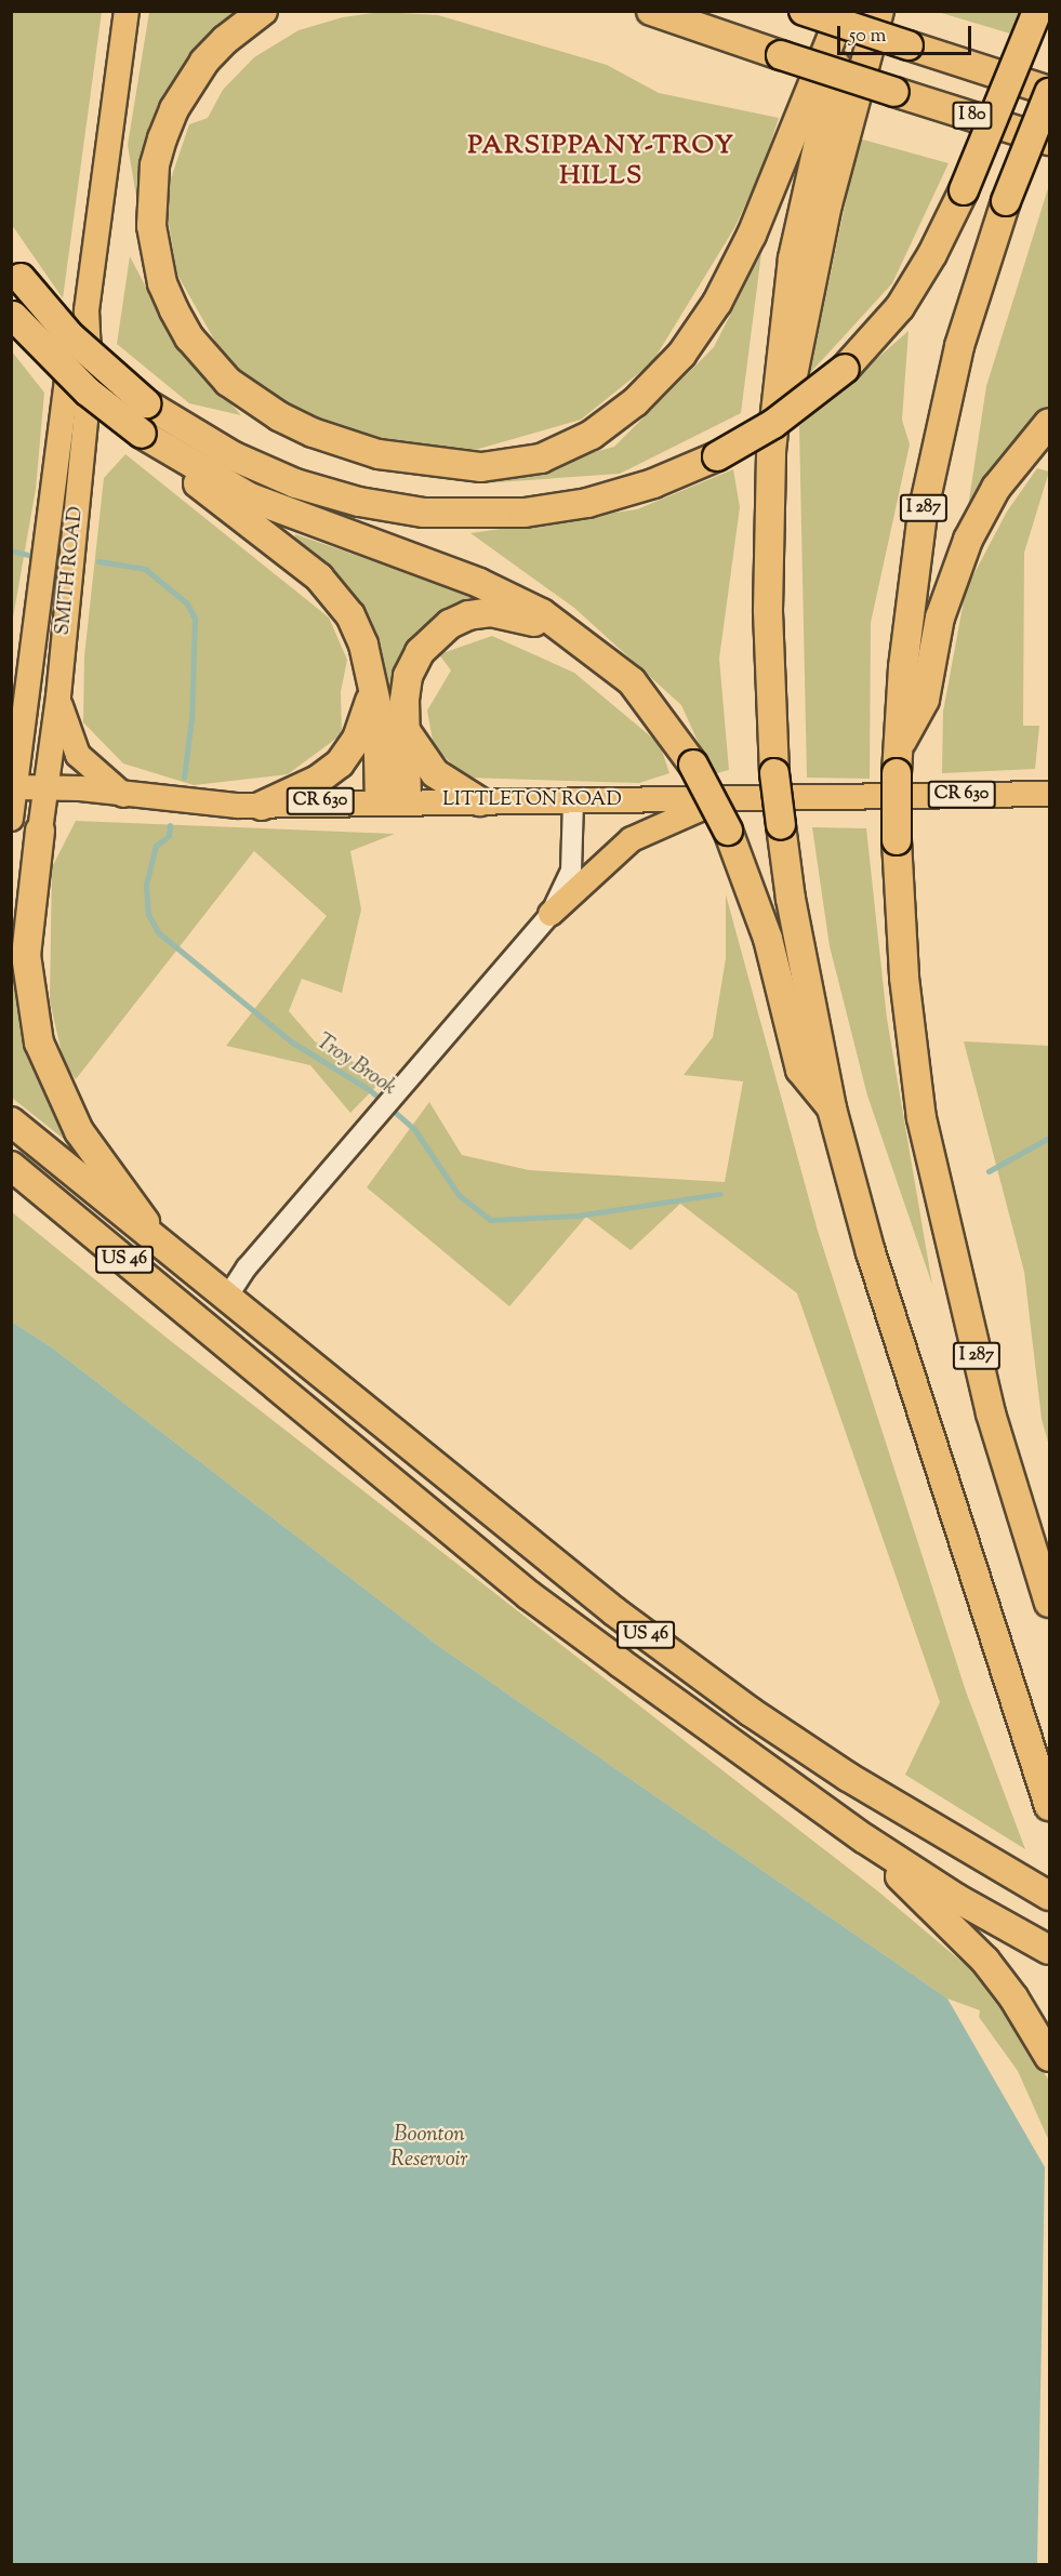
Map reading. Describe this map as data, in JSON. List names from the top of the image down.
{
  "streets": {
    "highway": ["I 80", "I 287", "US 46"],
    "main road": ["SMITH ROAD", "CR 630", "LITTLETON ROAD"]
  },
  "crossings": [
    ["I 80", "I 287"],
    ["SMITH ROAD", "LITTLETON ROAD"]
  ],
  "districts": ["PARSIPPANY-TROY HILLS"],
  "water": ["Troy Brook", "Boonton Reservoir"],
  "scale_bar": "50 m"
}
